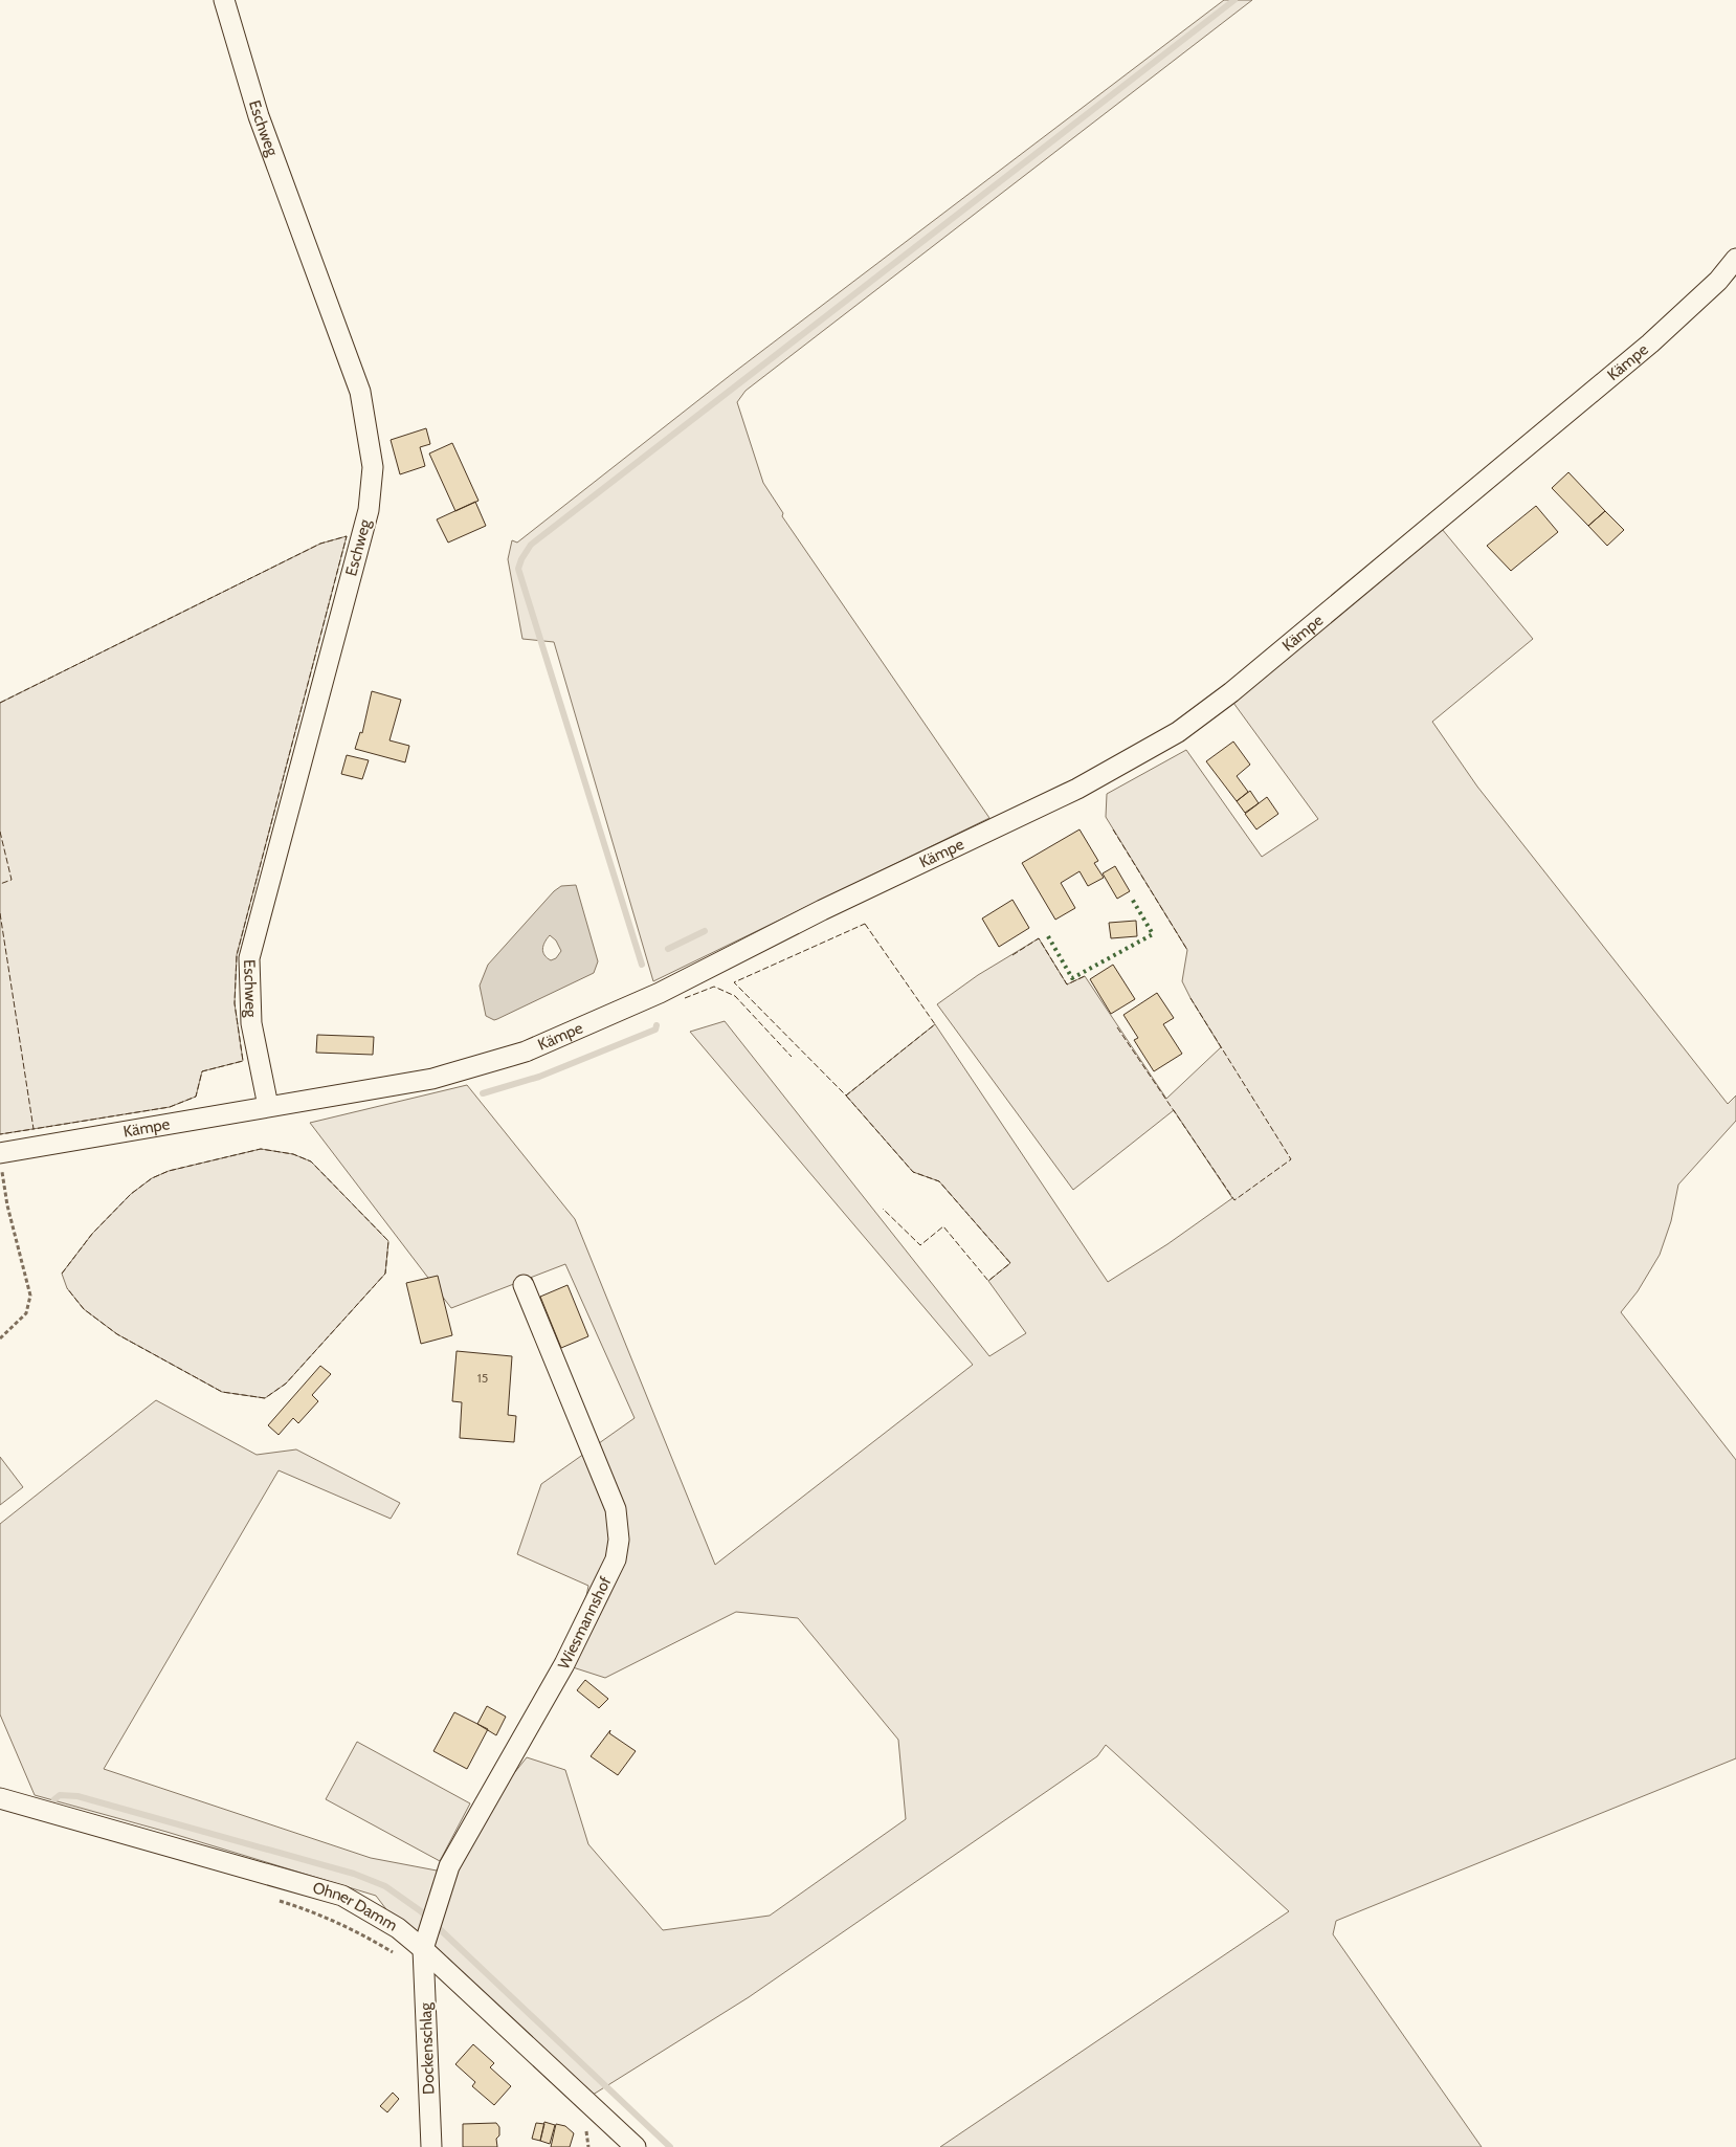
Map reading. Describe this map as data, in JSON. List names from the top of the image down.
{
  "streets": {
    "street": [
      "Eschweg",
      "Kämpe",
      "Wiesmannshof",
      "Ohner Damm",
      "Dockenschlag"
    ]
  },
  "crossings": [
    ["Eschweg", "Kämpe"],
    ["Wiesmannshof", "Ohner Damm"],
    ["Wiesmannshof", "Dockenschlag"],
    ["Ohner Damm", "Dockenschlag"]
  ],
  "house_numbers": ["15"]
}
